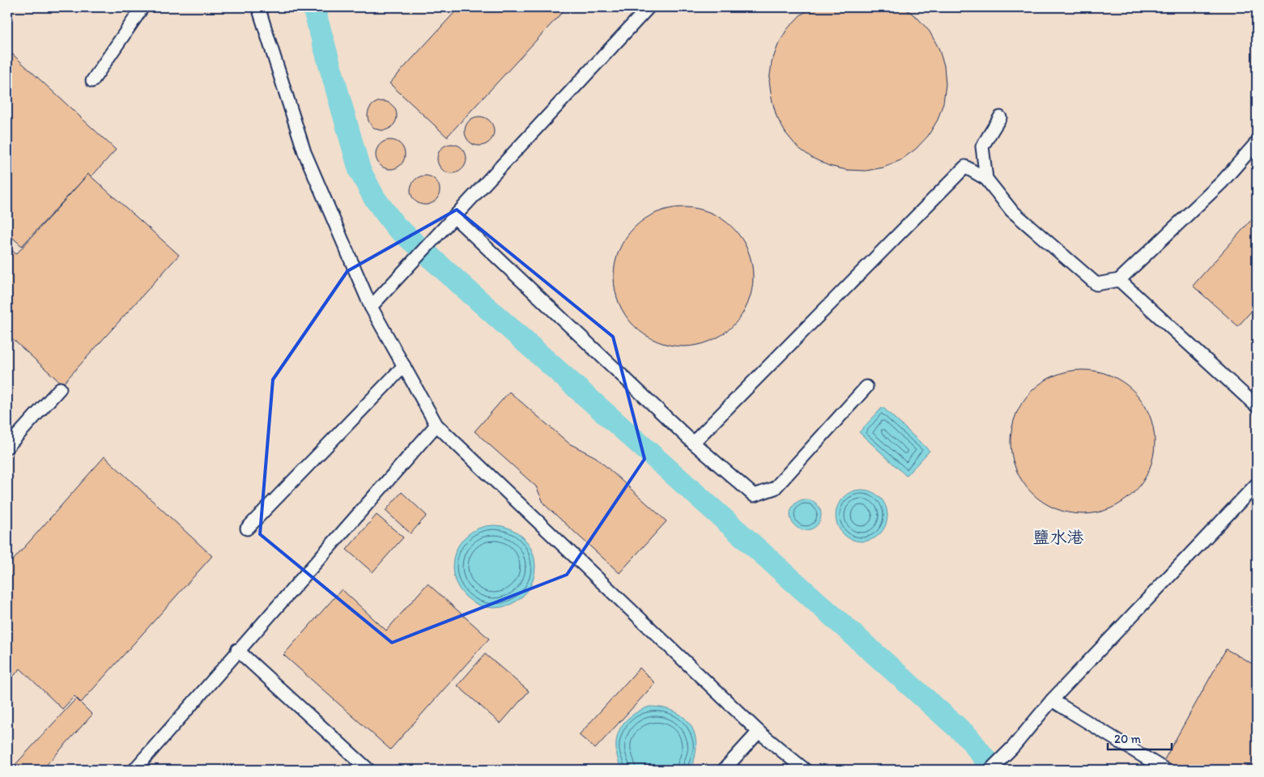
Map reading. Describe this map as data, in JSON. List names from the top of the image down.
{
  "districts": ["鹽水港"],
  "scale_bar": "20 m"
}
